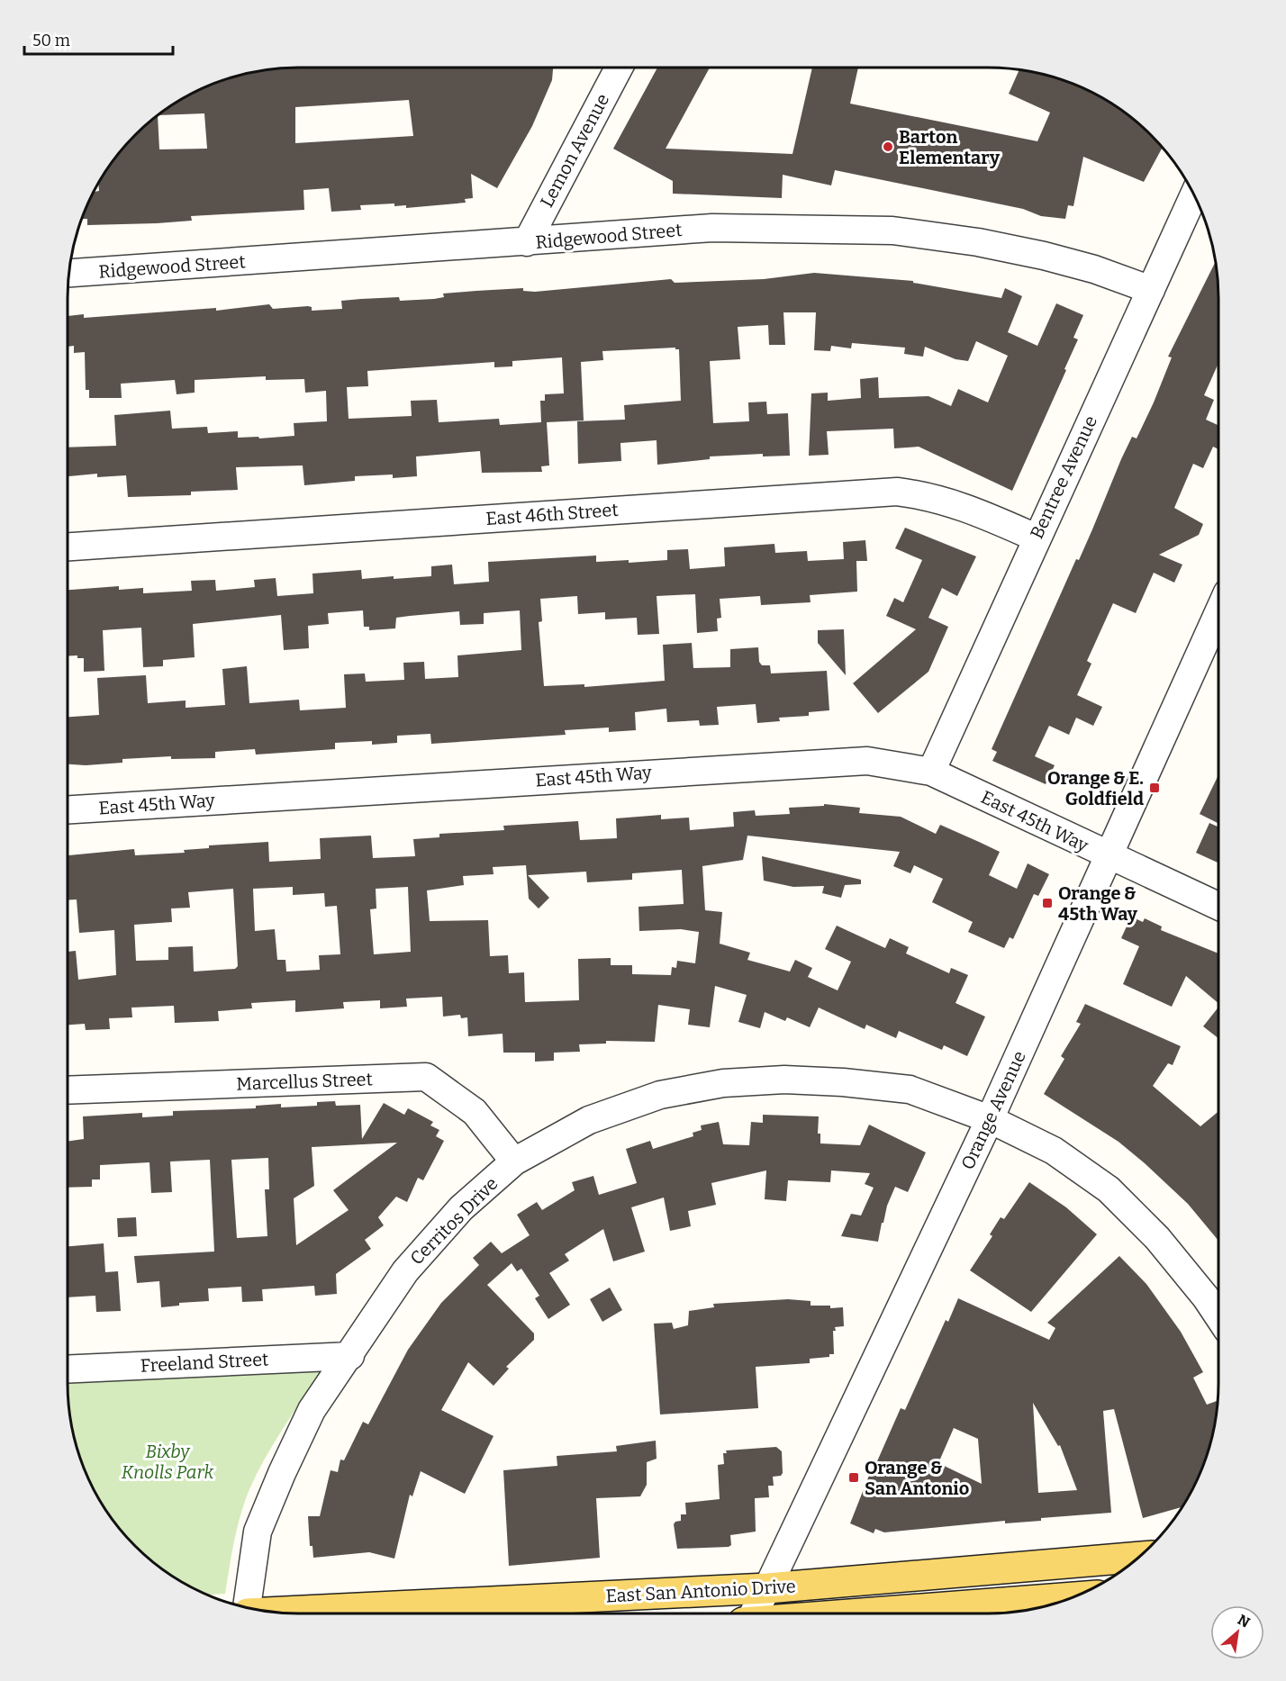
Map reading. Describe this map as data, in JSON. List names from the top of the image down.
{
  "streets": {
    "main road": ["East San Antonio Drive"],
    "street": [
      "Lemon Avenue",
      "Ridgewood Street",
      "Bentree Avenue",
      "East 46th Street",
      "East 45th Way",
      "Marcellus Street",
      "Orange Avenue",
      "Cerritos Drive",
      "Freeland Street"
    ]
  },
  "crossings": [
    ["Lemon Avenue", "Ridgewood Street"],
    ["Ridgewood Street", "Bentree Avenue"],
    ["Bentree Avenue", "East 46th Street"],
    ["Bentree Avenue", "East 45th Way"],
    ["East 45th Way", "Orange Avenue"],
    ["Marcellus Street", "Cerritos Drive"],
    ["Orange Avenue", "Cerritos Drive"],
    ["Orange Avenue", "East San Antonio Drive"],
    ["Cerritos Drive", "Freeland Street"]
  ],
  "parks": ["Bixby Knolls Park"],
  "places": {
    "other": ["Barton Elementary"],
    "transit": ["Orange & E. Goldfield", "Orange & 45th Way", "Orange & San Antonio"]
  },
  "scale_bar": "50 m",
  "north": "top right"
}
